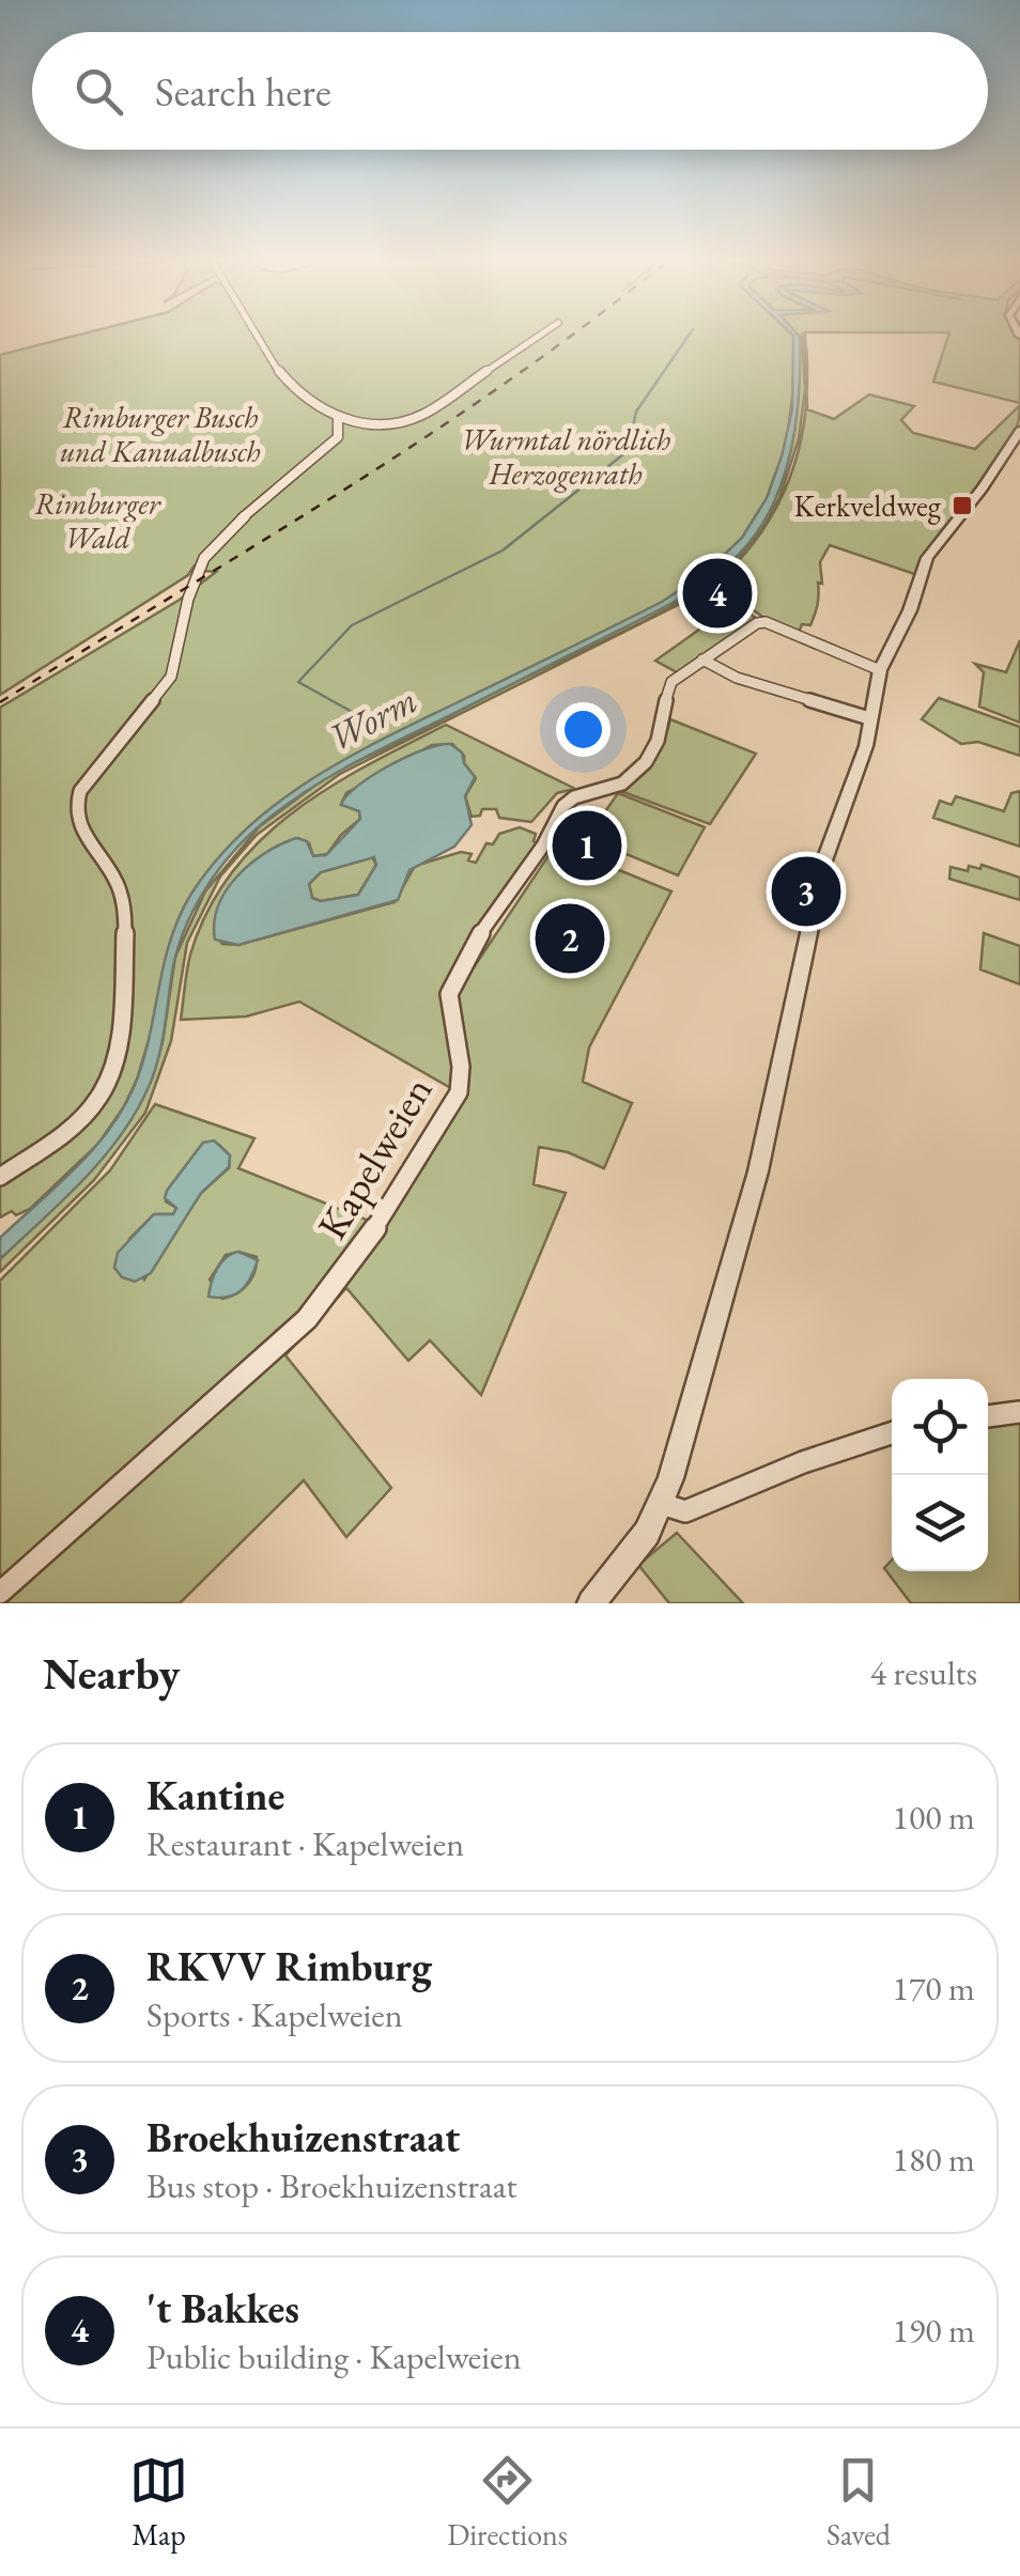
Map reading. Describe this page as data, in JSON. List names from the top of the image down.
{
  "streets": {
    "street": ["Kapelweien"]
  },
  "water": ["Worm"],
  "parks": ["Rimburger Busch und Kanualbusch", "Wurmtal nördlich Herzogenrath", "Rimburger Wald"],
  "places": {
    "transit": ["Kerkveldweg"]
  },
  "page": {
    "search": "Search here",
    "pins": [
      "4",
      "1",
      "3",
      "2"
    ],
    "heading": ["Nearby", "4 results"],
    "list": [
      {
        "mark": "1",
        "name": "Kantine",
        "note": "Restaurant · Kapelweien",
        "value": "100 m"
      },
      {
        "mark": "2",
        "name": "RKVV Rimburg",
        "note": "Sports · Kapelweien",
        "value": "170 m"
      },
      {
        "mark": "3",
        "name": "Broekhuizenstraat",
        "note": "Bus stop · Broekhuizenstraat",
        "value": "180 m"
      },
      {
        "mark": "4",
        "name": "'t Bakkes",
        "note": "Public building · Kapelweien",
        "value": "190 m"
      }
    ],
    "nav": ["Map", "Directions", "Saved"]
  }
}
